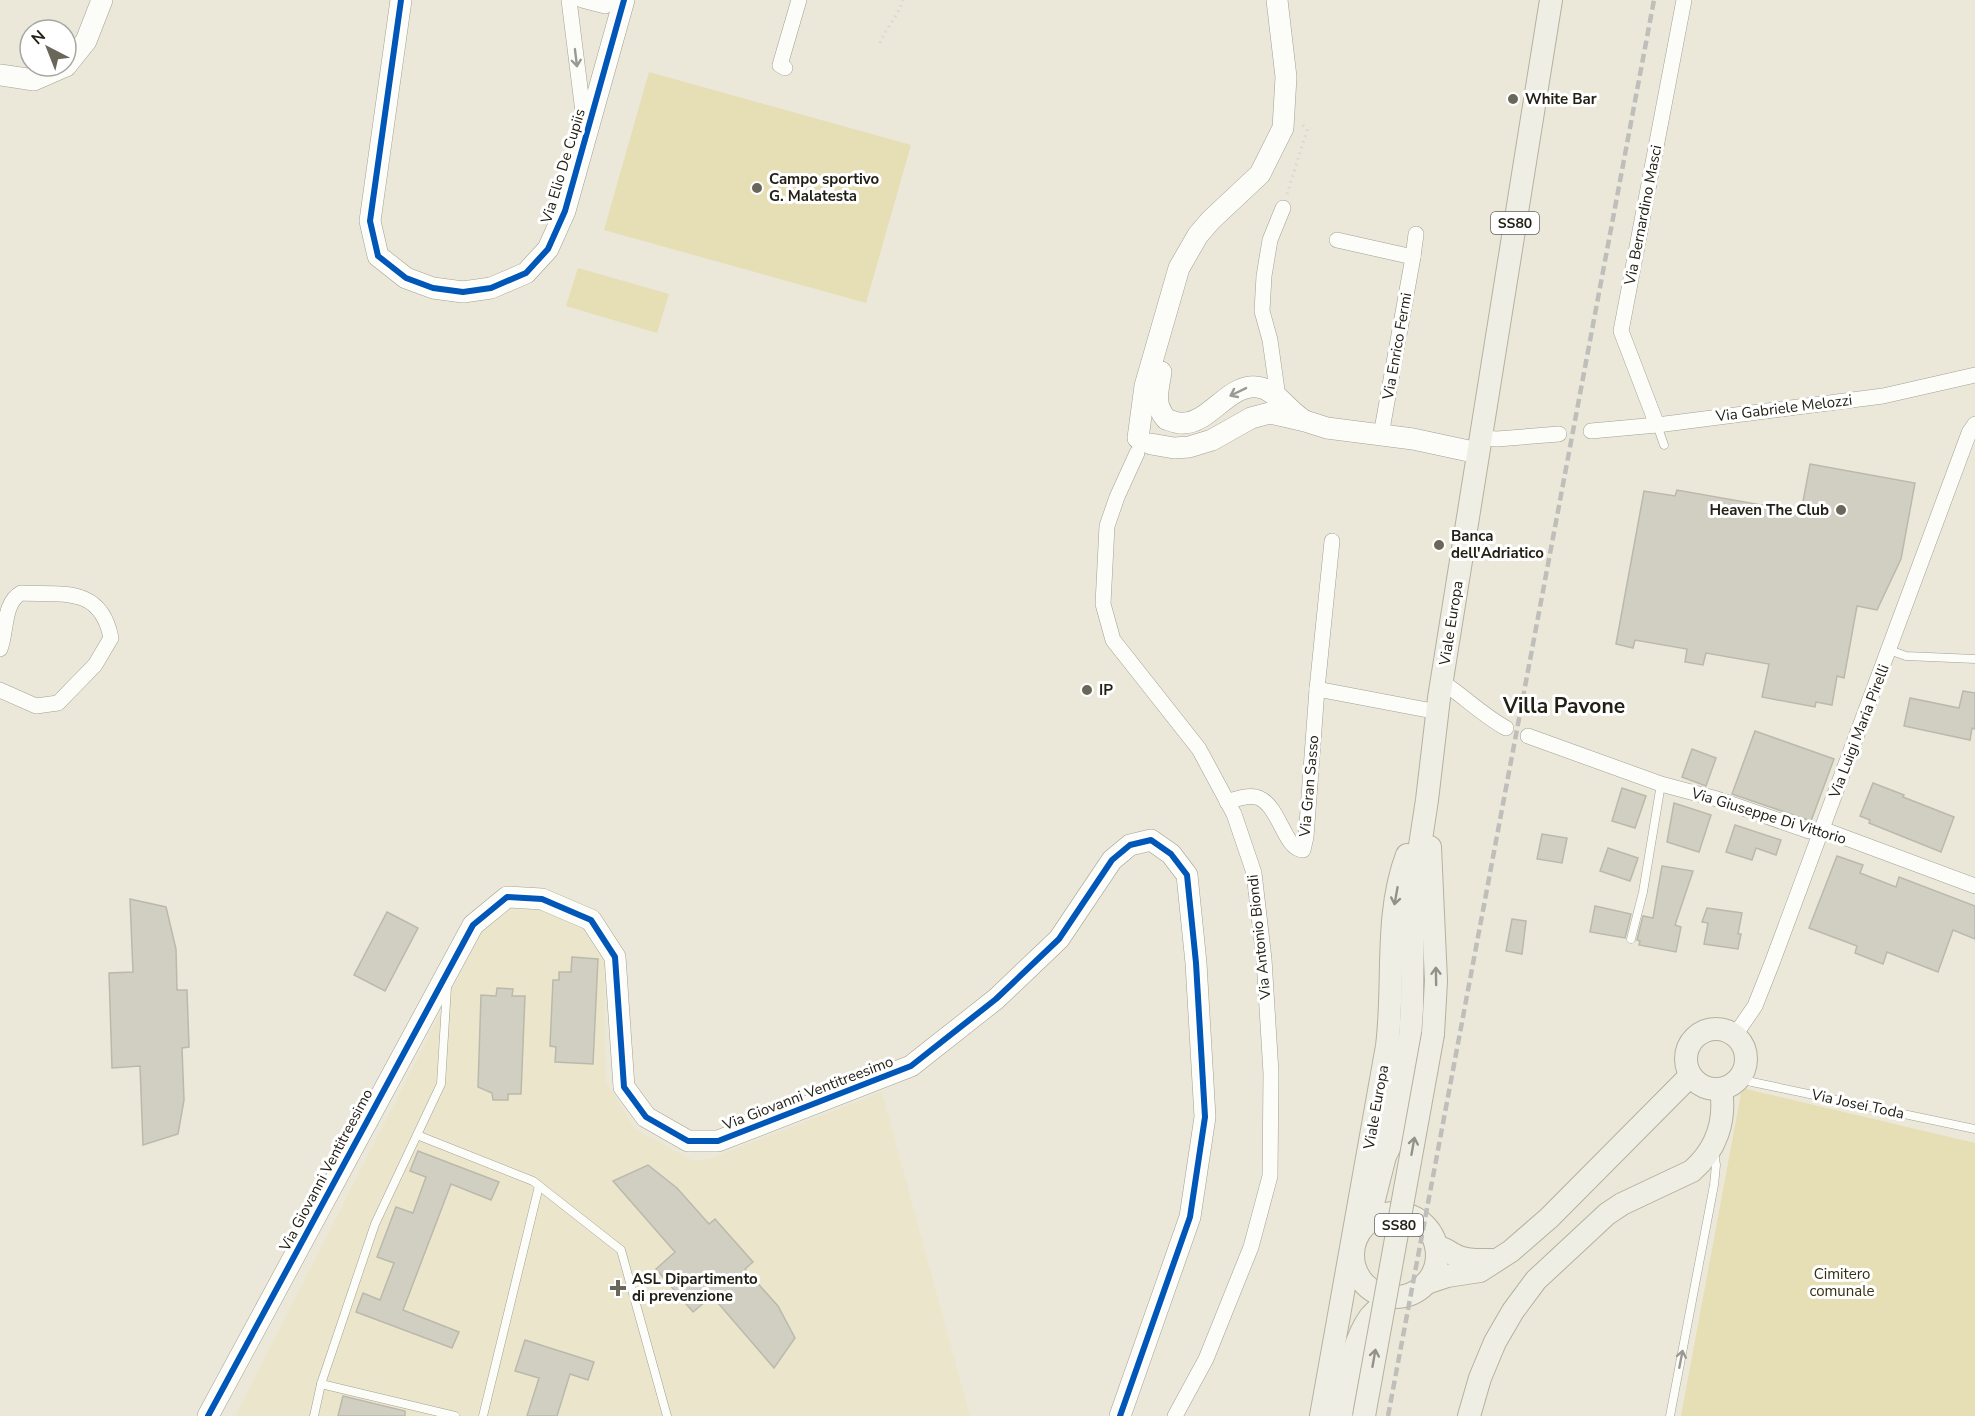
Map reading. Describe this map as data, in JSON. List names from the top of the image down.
{
  "streets": {
    "main road": ["SS80", "Viale Europa"],
    "street": [
      "Via Elio De Cupiis",
      "Via Bernardino Masci",
      "Via Enrico Fermi",
      "Via Gabriele Melozzi",
      "Via Luigi Maria Pirelli",
      "Via Gran Sasso",
      "Via Giuseppe Di Vittorio",
      "Via Antonio Biondi",
      "Via Giovanni Ventitreesimo"
    ],
    "lane": ["Via Josei Toda"]
  },
  "crossings": [
    ["Via Bernardino Masci", "Via Gabriele Melozzi"],
    ["SS80", "Viale Europa"],
    ["Via Luigi Maria Pirelli", "Via Giuseppe Di Vittorio"],
    ["Via Luigi Maria Pirelli", "Via Josei Toda"],
    ["Via Gran Sasso", "Via Antonio Biondi"]
  ],
  "districts": ["Villa Pavone"],
  "parks": ["Cimitero comunale"],
  "places": {
    "other": [
      "White Bar",
      "Campo sportivo G. Malatesta",
      "Heaven The Club",
      "Banca dell'Adriatico",
      "IP"
    ],
    "health": ["ASL Dipartimento di prevenzione"]
  },
  "north": "top left"
}
